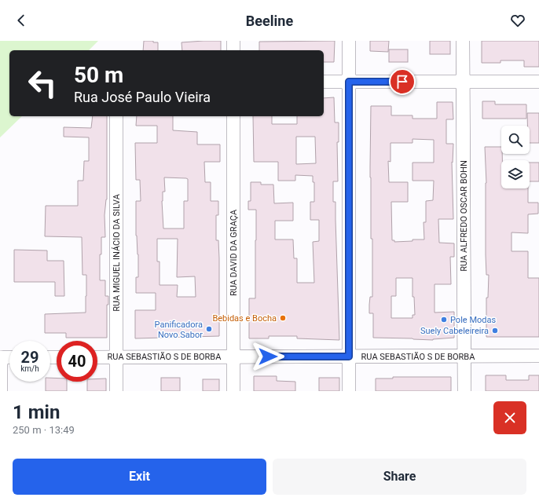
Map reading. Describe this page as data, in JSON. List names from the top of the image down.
{
  "streets": {
    "street": [
      "RUA ALFREDO OSCAR BOHN",
      "RUA MIGUEL INÁCIO DA SILVA",
      "RUA DAVID DA GRAÇA",
      "RUA SEBASTIÃO S DE BORBA"
    ]
  },
  "crossings": [
    ["RUA ALFREDO OSCAR BOHN", "RUA SEBASTIÃO S DE BORBA"],
    ["RUA MIGUEL INÁCIO DA SILVA", "RUA SEBASTIÃO S DE BORBA"],
    ["RUA DAVID DA GRAÇA", "RUA SEBASTIÃO S DE BORBA"]
  ],
  "places": [
    "Bebidas e Bocha",
    "Pole Modas",
    "Panificadora Novo Sabor",
    "Suely Cabeleireira"
  ],
  "page": {
    "header": "Beeline",
    "turn": ["50 m", "Rua José Paulo Vieira"],
    "speed": "29 km/h",
    "limit": "40",
    "heading": ["1 min", "250 m · 13:49"],
    "buttons": ["Exit", "Share"]
  }
}
